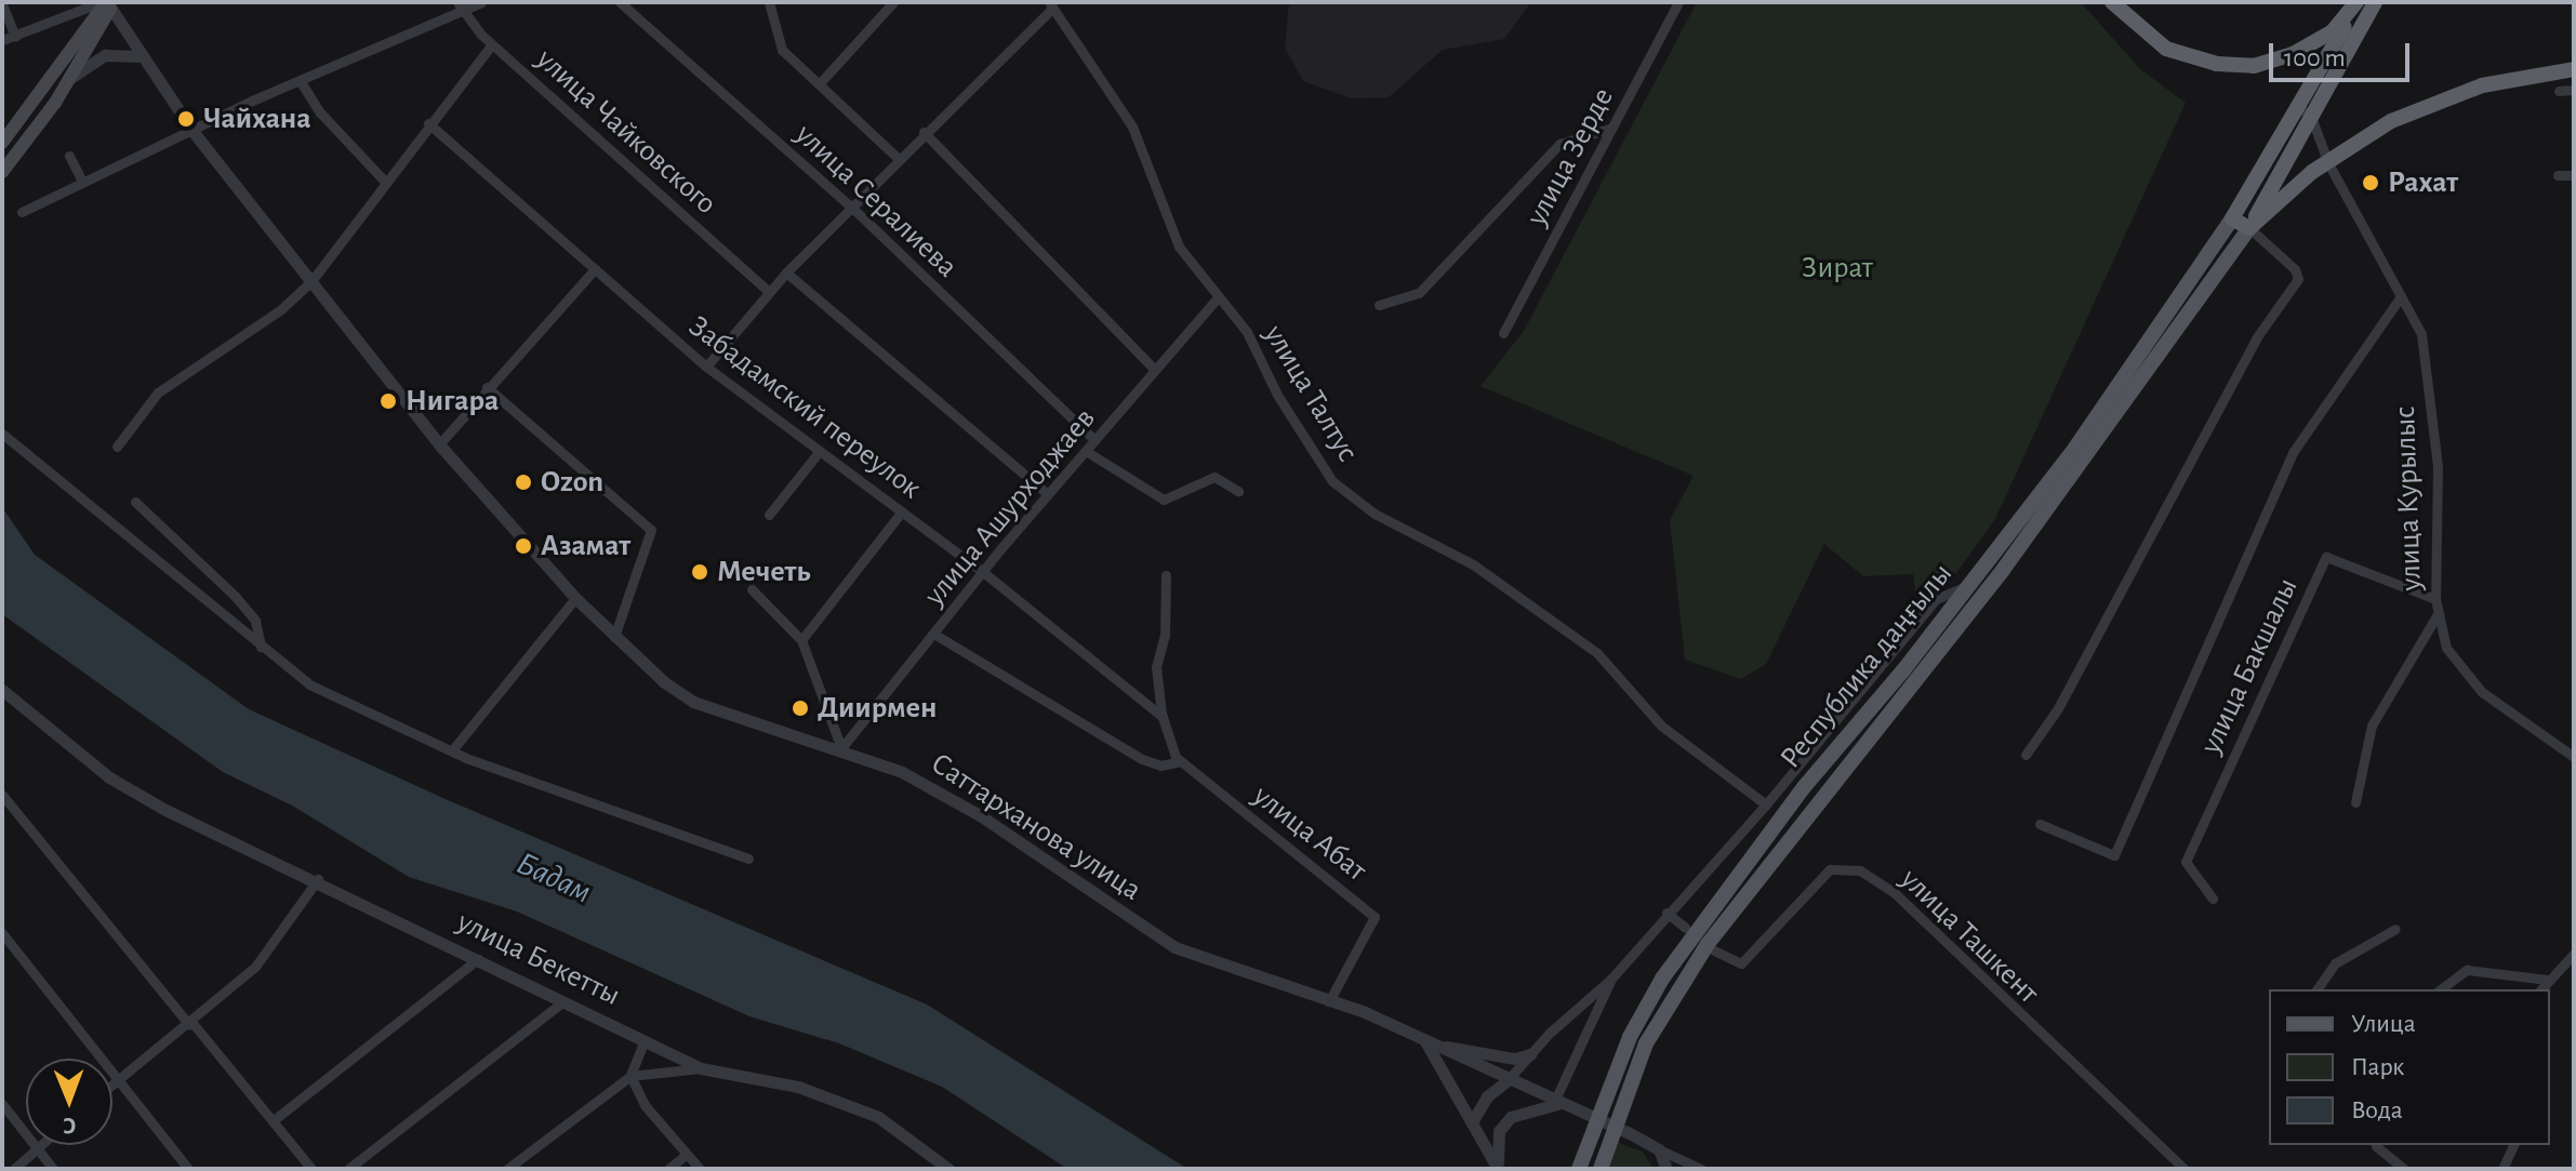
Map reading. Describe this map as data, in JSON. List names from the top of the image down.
{
  "streets": {
    "main road": ["Республика даңғылы"],
    "street": [
      "улица Чайковского",
      "улица Зерде",
      "улица Сералиева",
      "улица Талтус",
      "Забадамский переулок",
      "улица Курылыс",
      "улица Ашурходжаев",
      "улица Бакшалы",
      "Саттарханова улица",
      "улица Абат",
      "улица Ташкент",
      "улица Бекетты"
    ]
  },
  "crossings": [
    ["улица Сералиева", "улица Ашурходжаев"],
    ["улица Талтус", "улица Ашурходжаев"],
    ["Забадамский переулок", "улица Ашурходжаев"],
    ["Забадамский переулок", "улица Абат"],
    ["улица Курылыс", "улица Бакшалы"],
    ["улица Ашурходжаев", "Саттарханова улица"],
    ["Саттарханова улица", "улица Абат"]
  ],
  "water": ["Бадам"],
  "parks": ["Зират"],
  "places": [
    "Чайхана",
    "Рахат",
    "Нигара",
    "Ozon",
    "Азамат",
    "Мечеть",
    "Диирмен"
  ],
  "legend": ["Улица", "Парк", "Вода"],
  "scale_bar": "100 m",
  "north": "bottom"
}
